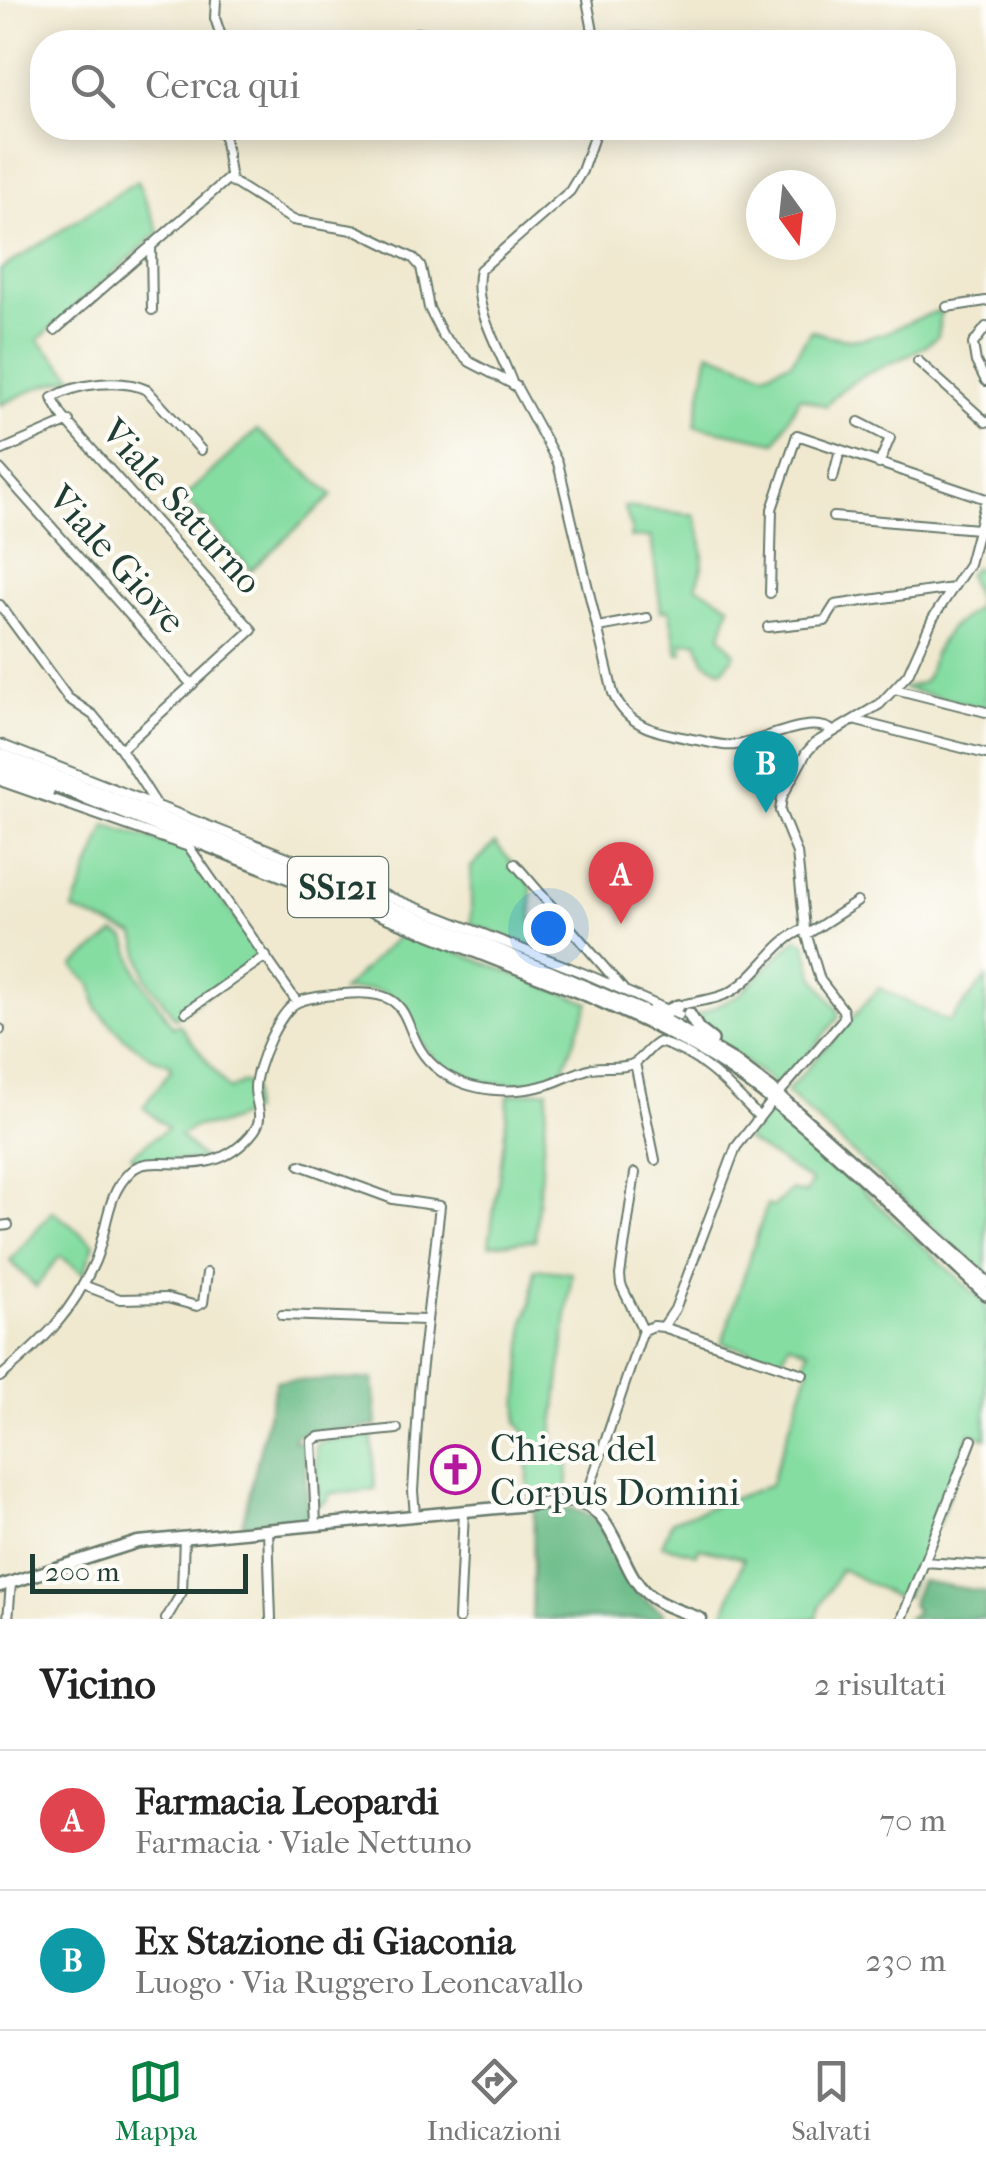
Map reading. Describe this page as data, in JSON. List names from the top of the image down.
{
  "streets": {
    "main road": ["SS121"],
    "street": ["Viale Saturno", "Viale Giove"]
  },
  "crossings": [
    ["Viale Saturno", "Viale Giove"]
  ],
  "places": {
    "church": ["Chiesa del Corpus Domini"]
  },
  "scale_bar": "200 m",
  "north": "bottom",
  "page": {
    "search": "Cerca qui",
    "pins": ["B", "A"],
    "scale": "200 m",
    "heading": ["Vicino", "2 risultati"],
    "list": [
      {
        "mark": "A",
        "name": "Farmacia Leopardi",
        "note": "Farmacia · Viale Nettuno",
        "value": "70 m"
      },
      {
        "mark": "B",
        "name": "Ex Stazione di Giaconia",
        "note": "Luogo · Via Ruggero Leoncavallo",
        "value": "230 m"
      }
    ],
    "nav": ["Mappa", "Indicazioni", "Salvati"]
  }
}
